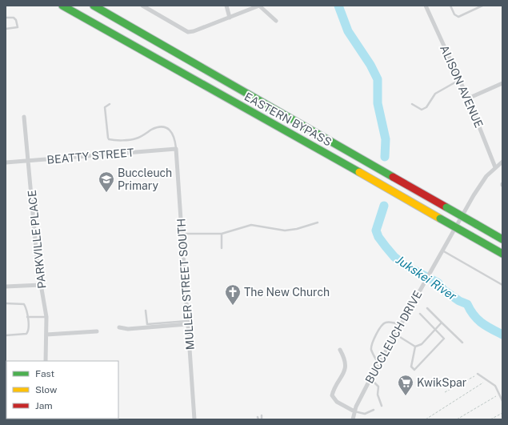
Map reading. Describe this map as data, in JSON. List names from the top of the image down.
{
  "streets": {
    "highway": ["EASTERN BYPASS"],
    "street": [
      "ALISON AVENUE",
      "BEATTY STREET",
      "PARKVILLE PLACE",
      "MULLER STREET SOUTH",
      "BUCCLEUCH DRIVE"
    ]
  },
  "crossings": [
    ["ALISON AVENUE", "BUCCLEUCH DRIVE"],
    ["BEATTY STREET", "PARKVILLE PLACE"],
    ["BEATTY STREET", "MULLER STREET SOUTH"]
  ],
  "water": ["Jukskei River"],
  "places": {
    "school or university": ["Buccleuch Primary"],
    "church": ["The New Church"],
    "supermarket": ["KwikSpar"]
  },
  "legend": ["Fast", "Slow", "Jam"]
}
